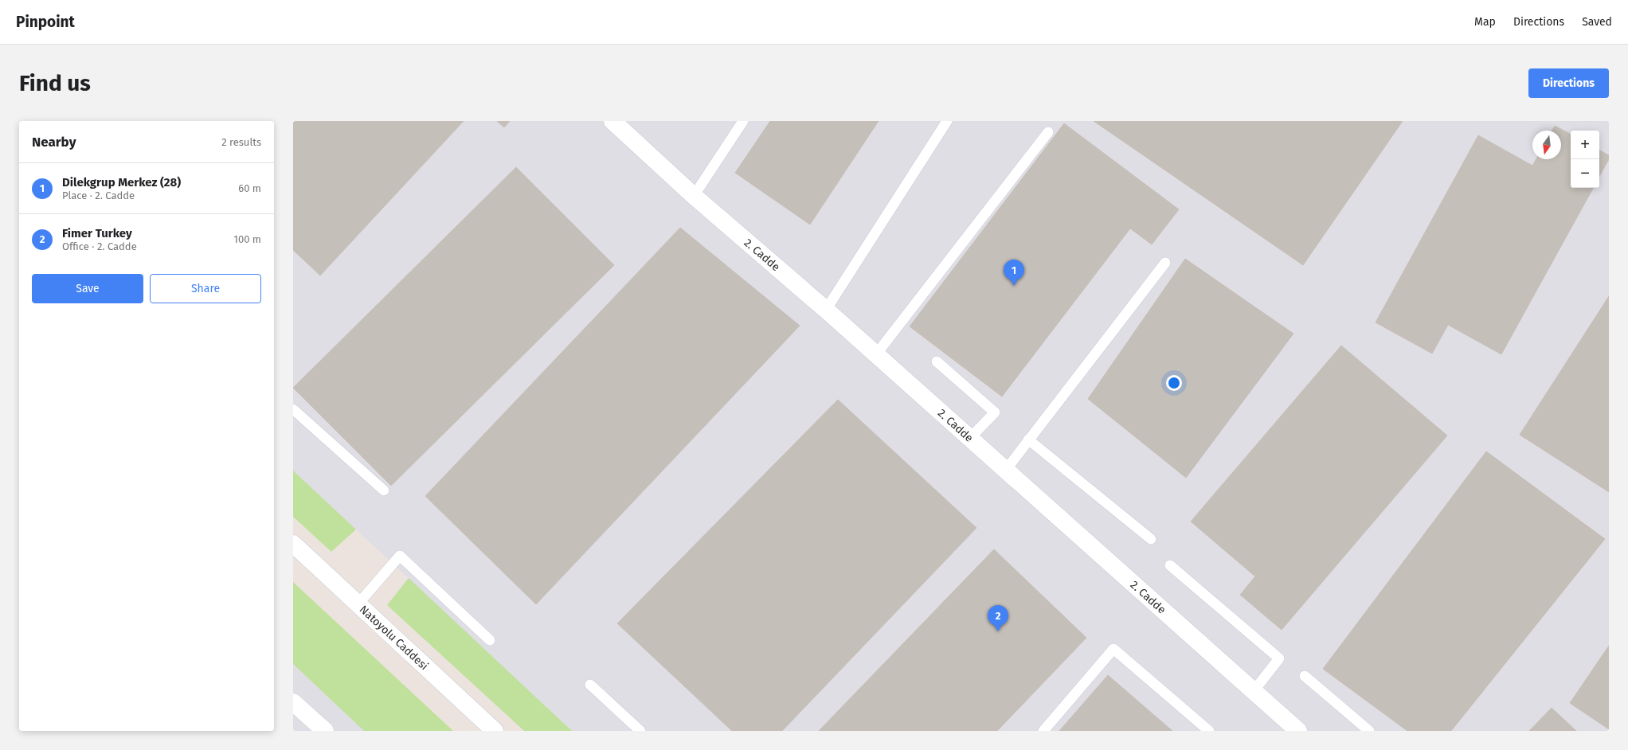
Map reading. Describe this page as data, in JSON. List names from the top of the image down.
{
  "streets": {
    "street": ["2. Cadde", "Natoyolu Caddesi"]
  },
  "north": "bottom",
  "page": {
    "header": "Pinpoint",
    "nav": ["Map", "Directions", "Saved"],
    "buttons": [
      "Directions",
      ["Save", "Share"]
    ],
    "title": "Find us",
    "heading": ["Nearby", "2 results"],
    "map_buttons": ["+", "−"],
    "list": [
      {
        "mark": "1",
        "name": "Dilekgrup Merkez (28)",
        "note": "Place · 2. Cadde",
        "value": "60 m"
      },
      {
        "mark": "2",
        "name": "Fimer Turkey",
        "note": "Office · 2. Cadde",
        "value": "100 m"
      }
    ],
    "pins": ["1", "2"]
  }
}
